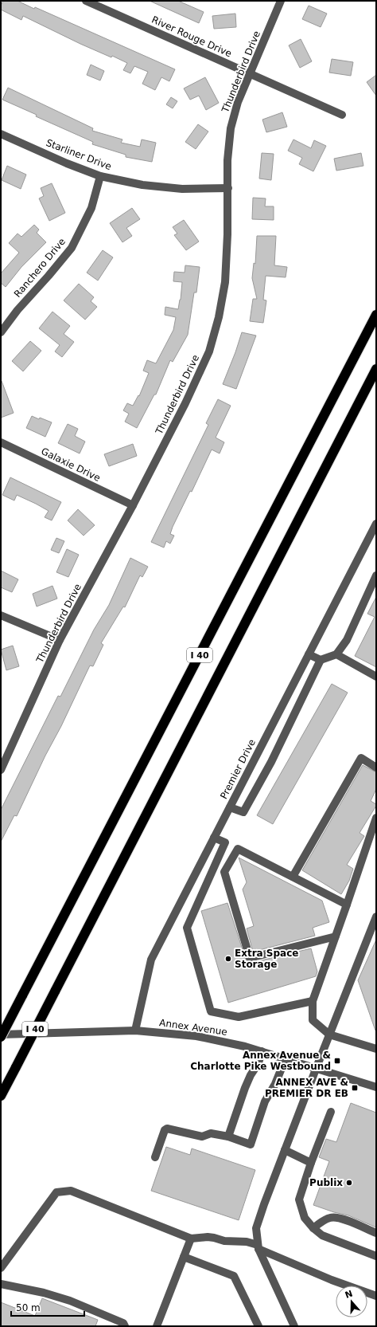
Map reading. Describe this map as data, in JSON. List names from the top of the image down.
{
  "streets": {
    "highway": ["I 40"],
    "street": [
      "River Rouge Drive",
      "Thunderbird Drive",
      "Starliner Drive",
      "Ranchero Drive",
      "Galaxie Drive",
      "Premier Drive",
      "Annex Avenue"
    ]
  },
  "crossings": [
    ["River Rouge Drive", "Thunderbird Drive"],
    ["Thunderbird Drive", "Starliner Drive"],
    ["Thunderbird Drive", "Galaxie Drive"],
    ["Starliner Drive", "Ranchero Drive"],
    ["I 40", "Annex Avenue"],
    ["Premier Drive", "Annex Avenue"]
  ],
  "places": {
    "other": ["Extra Space Storage", "Publix"],
    "transit": ["Annex Avenue & Charlotte Pike Westbound", "ANNEX AVE & PREMIER DR EB"]
  },
  "scale_bar": "50 m",
  "north": "top"
}
